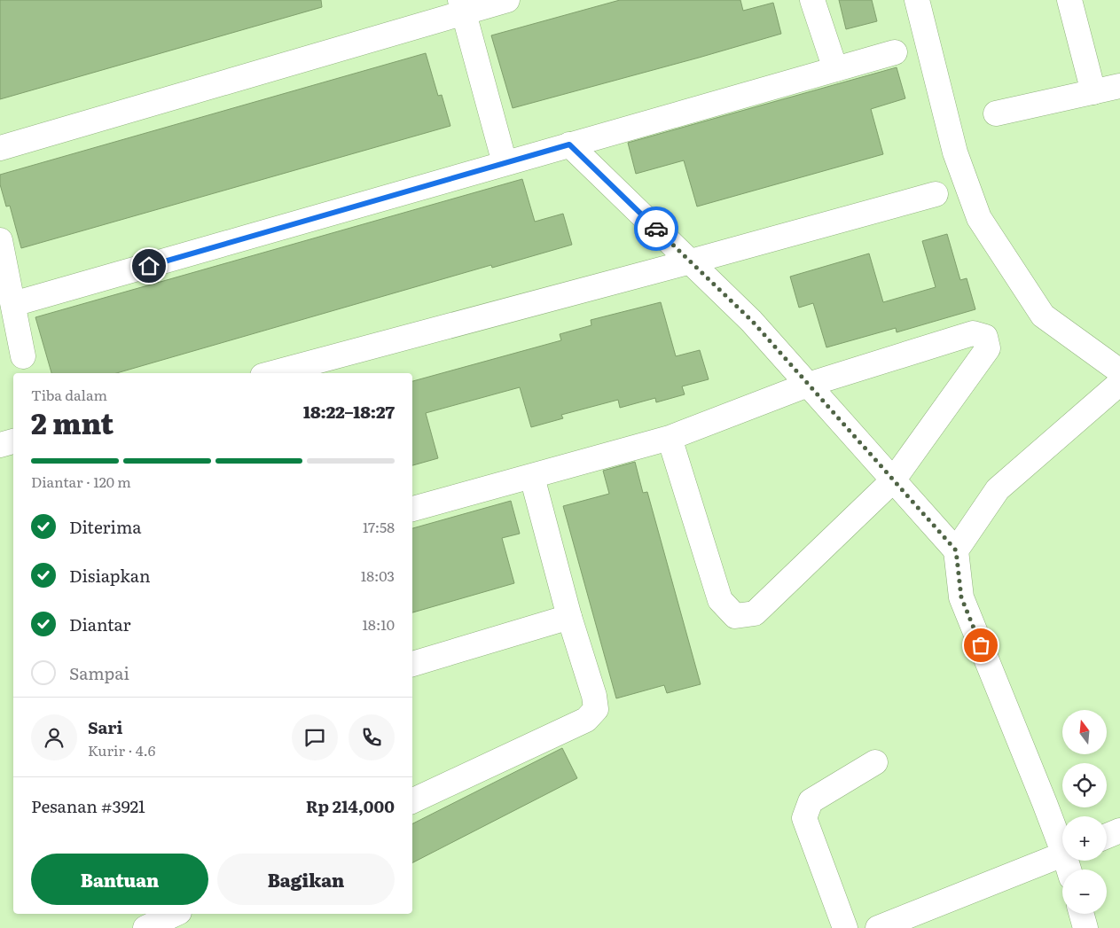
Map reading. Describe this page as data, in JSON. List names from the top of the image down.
{
  "north": "top",
  "page": {
    "heading": ["2 mnt", "Tiba dalam", "18:22–18:27"],
    "panel": [
      "Sari",
      "Kurir · 4.6",
      "Pesanan #3921",
      "Rp 214,000"
    ],
    "bar": "Diantar · 120 m",
    "list": [
      ["Diterima", "17:58"],
      ["Disiapkan", "18:03"],
      ["Diantar", "18:10"],
      "Sampai"
    ],
    "map_buttons": ["+", "−"],
    "buttons": ["Bantuan", "Bagikan"]
  }
}
